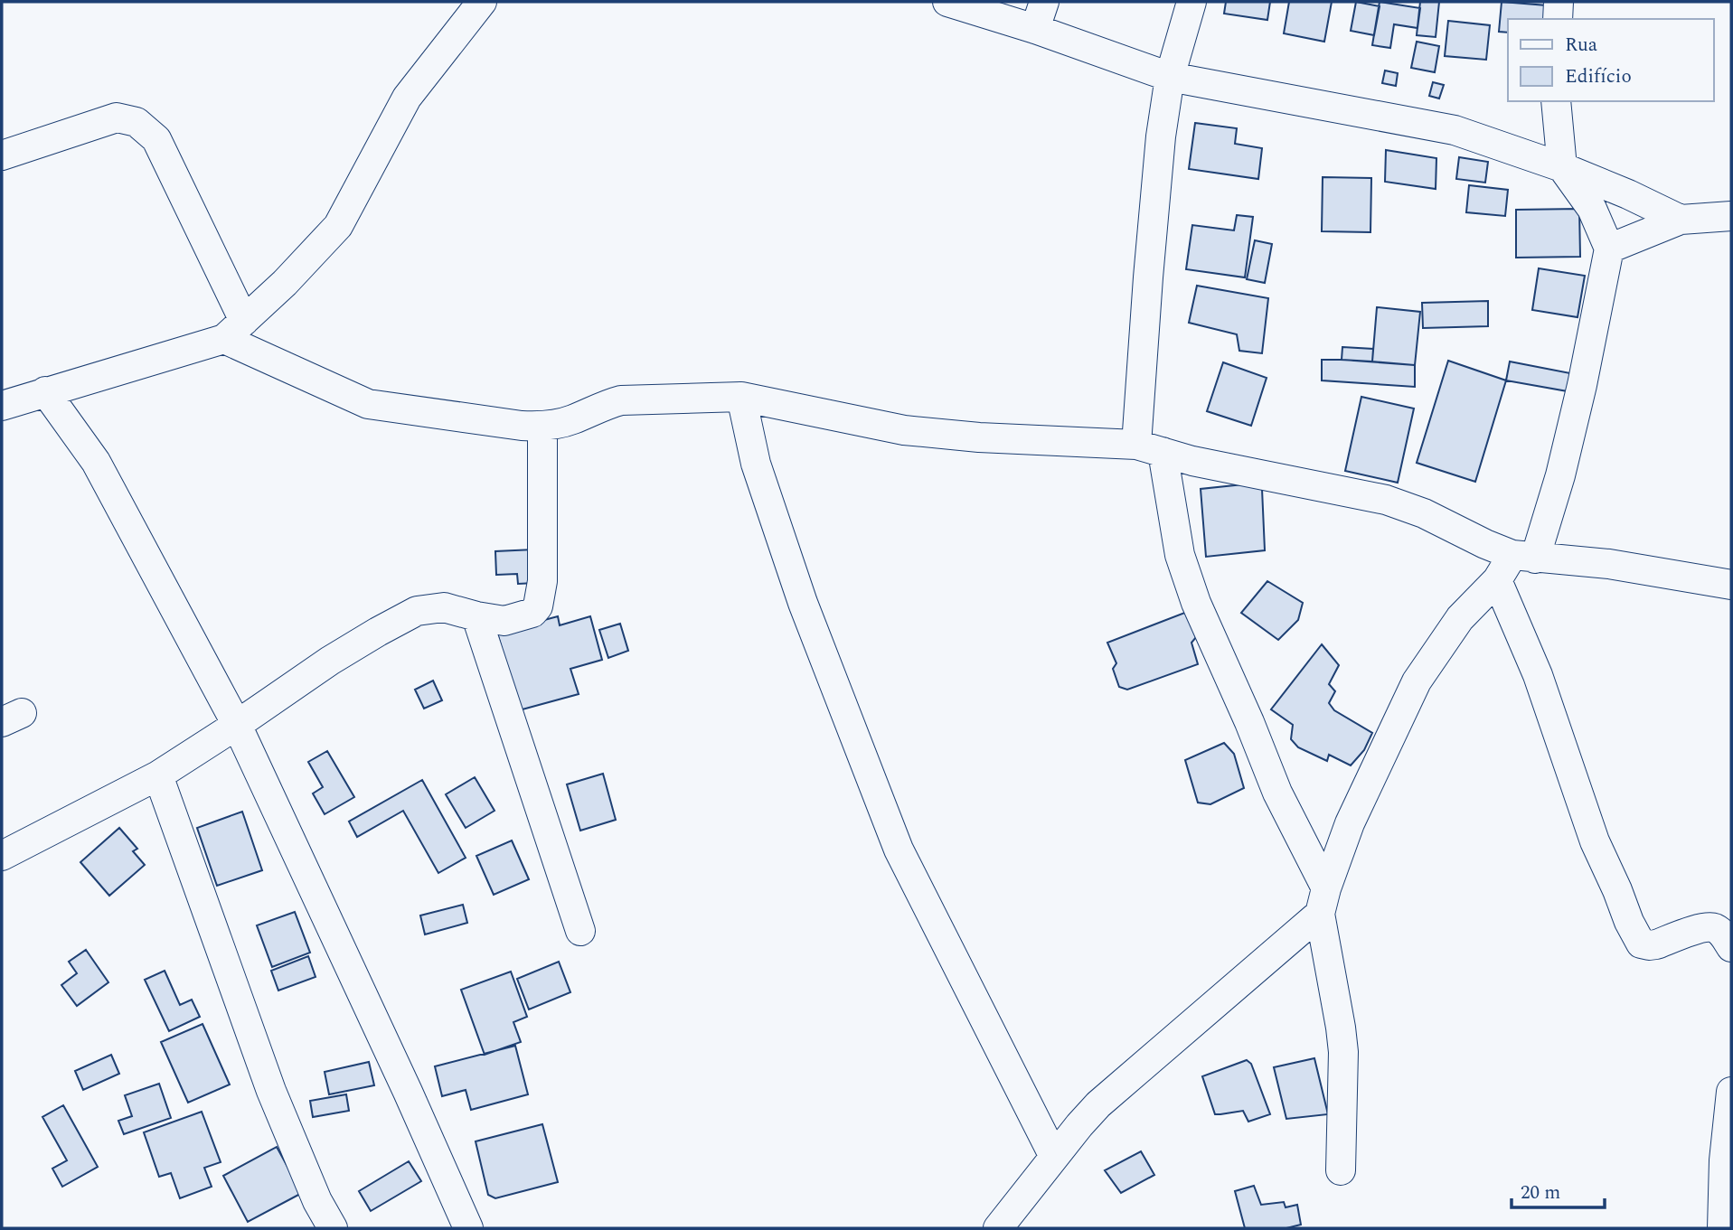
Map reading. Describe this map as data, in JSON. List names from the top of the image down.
{
  "legend": ["Rua", "Edifício"],
  "scale_bar": "20 m"
}
